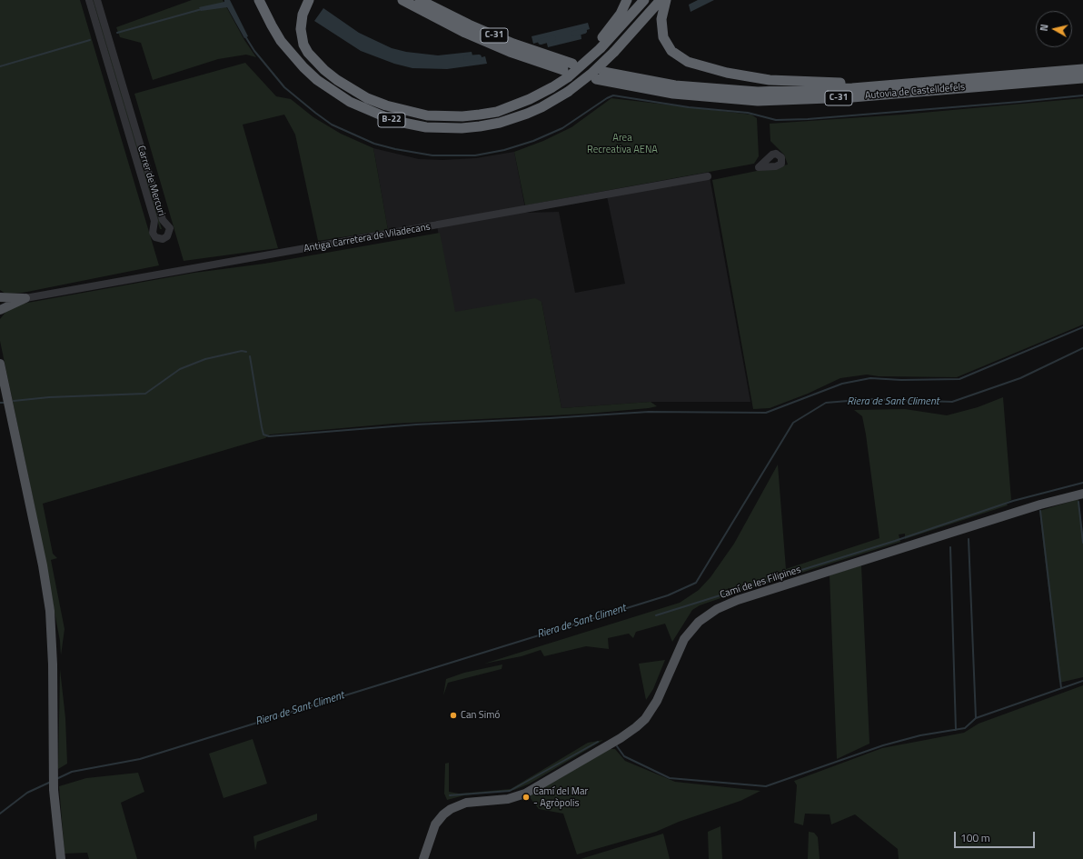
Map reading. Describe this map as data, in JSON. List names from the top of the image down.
{
  "streets": {
    "highway": ["C-31", "Autovia de Castelldefels", "B-22"],
    "main road": ["Camí de les Filipines"],
    "street": ["Carrer de Mercuri", "Antiga Carretera de Viladecans"]
  },
  "water": ["Riera de Sant Climent"],
  "parks": ["Area Recreativa AENA"],
  "places": ["Can Simó", "Camí del Mar - Agròpolis"],
  "scale_bar": "100 m",
  "north": "left"
}
